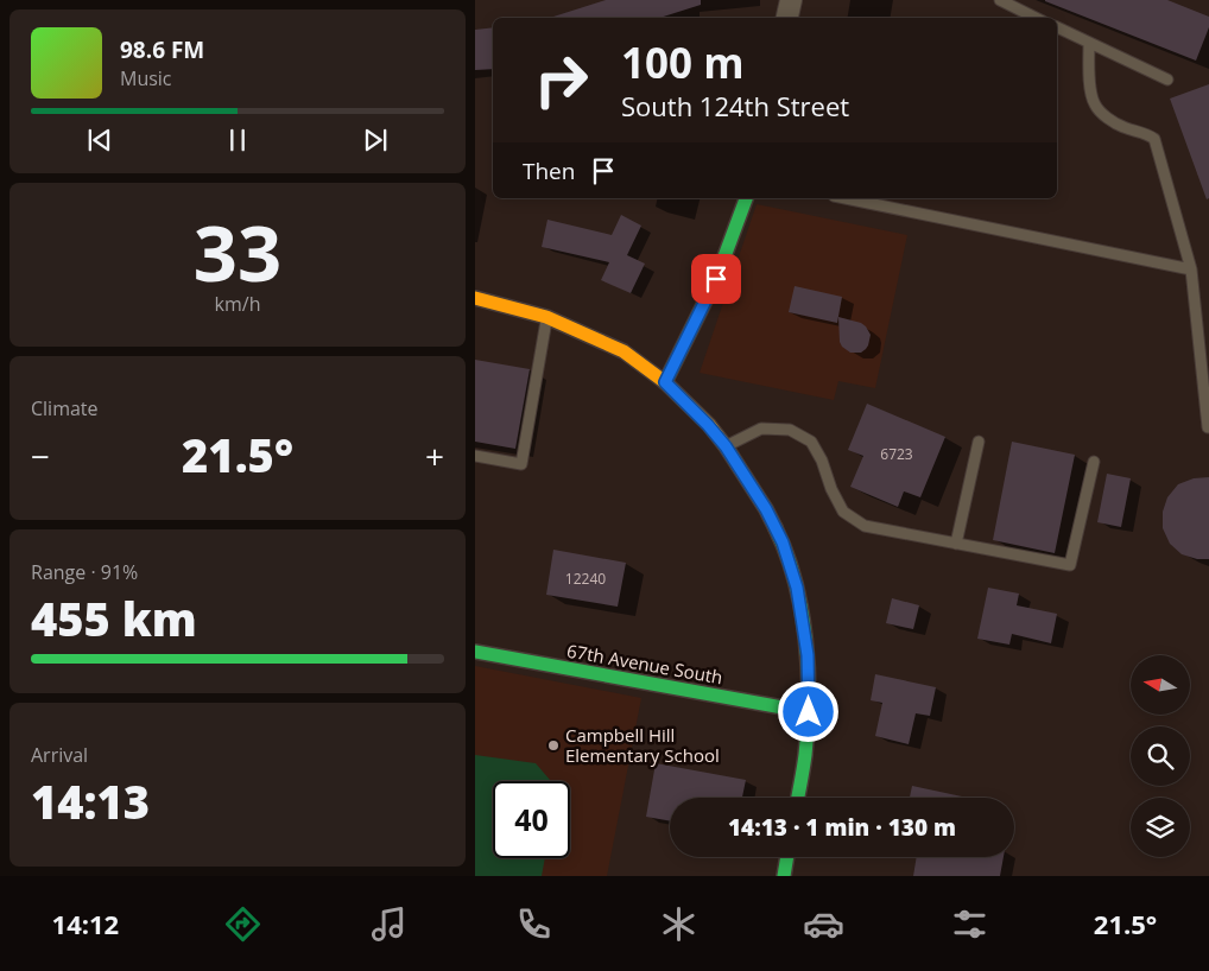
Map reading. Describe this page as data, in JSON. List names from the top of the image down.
{
  "streets": {
    "street": ["67th Avenue South"]
  },
  "places": ["Campbell Hill Elementary School"],
  "house_numbers": ["6723", "12240"],
  "north": "left",
  "page": {
    "turn": ["100 m", "South 124th Street"],
    "song": ["98.6 FM", "Music"],
    "then": "Then",
    "tile": [
      ["33", "km/h"],
      "Climate",
      ["Range · 91%", "455 km"],
      ["Arrival", "14:13"]
    ],
    "heat": ["−", "21.5°", "+"],
    "limit": "40",
    "trip": "14:13 · 1 min · 130 m",
    "tabs": ["14:12", "21.5°"]
  }
}
